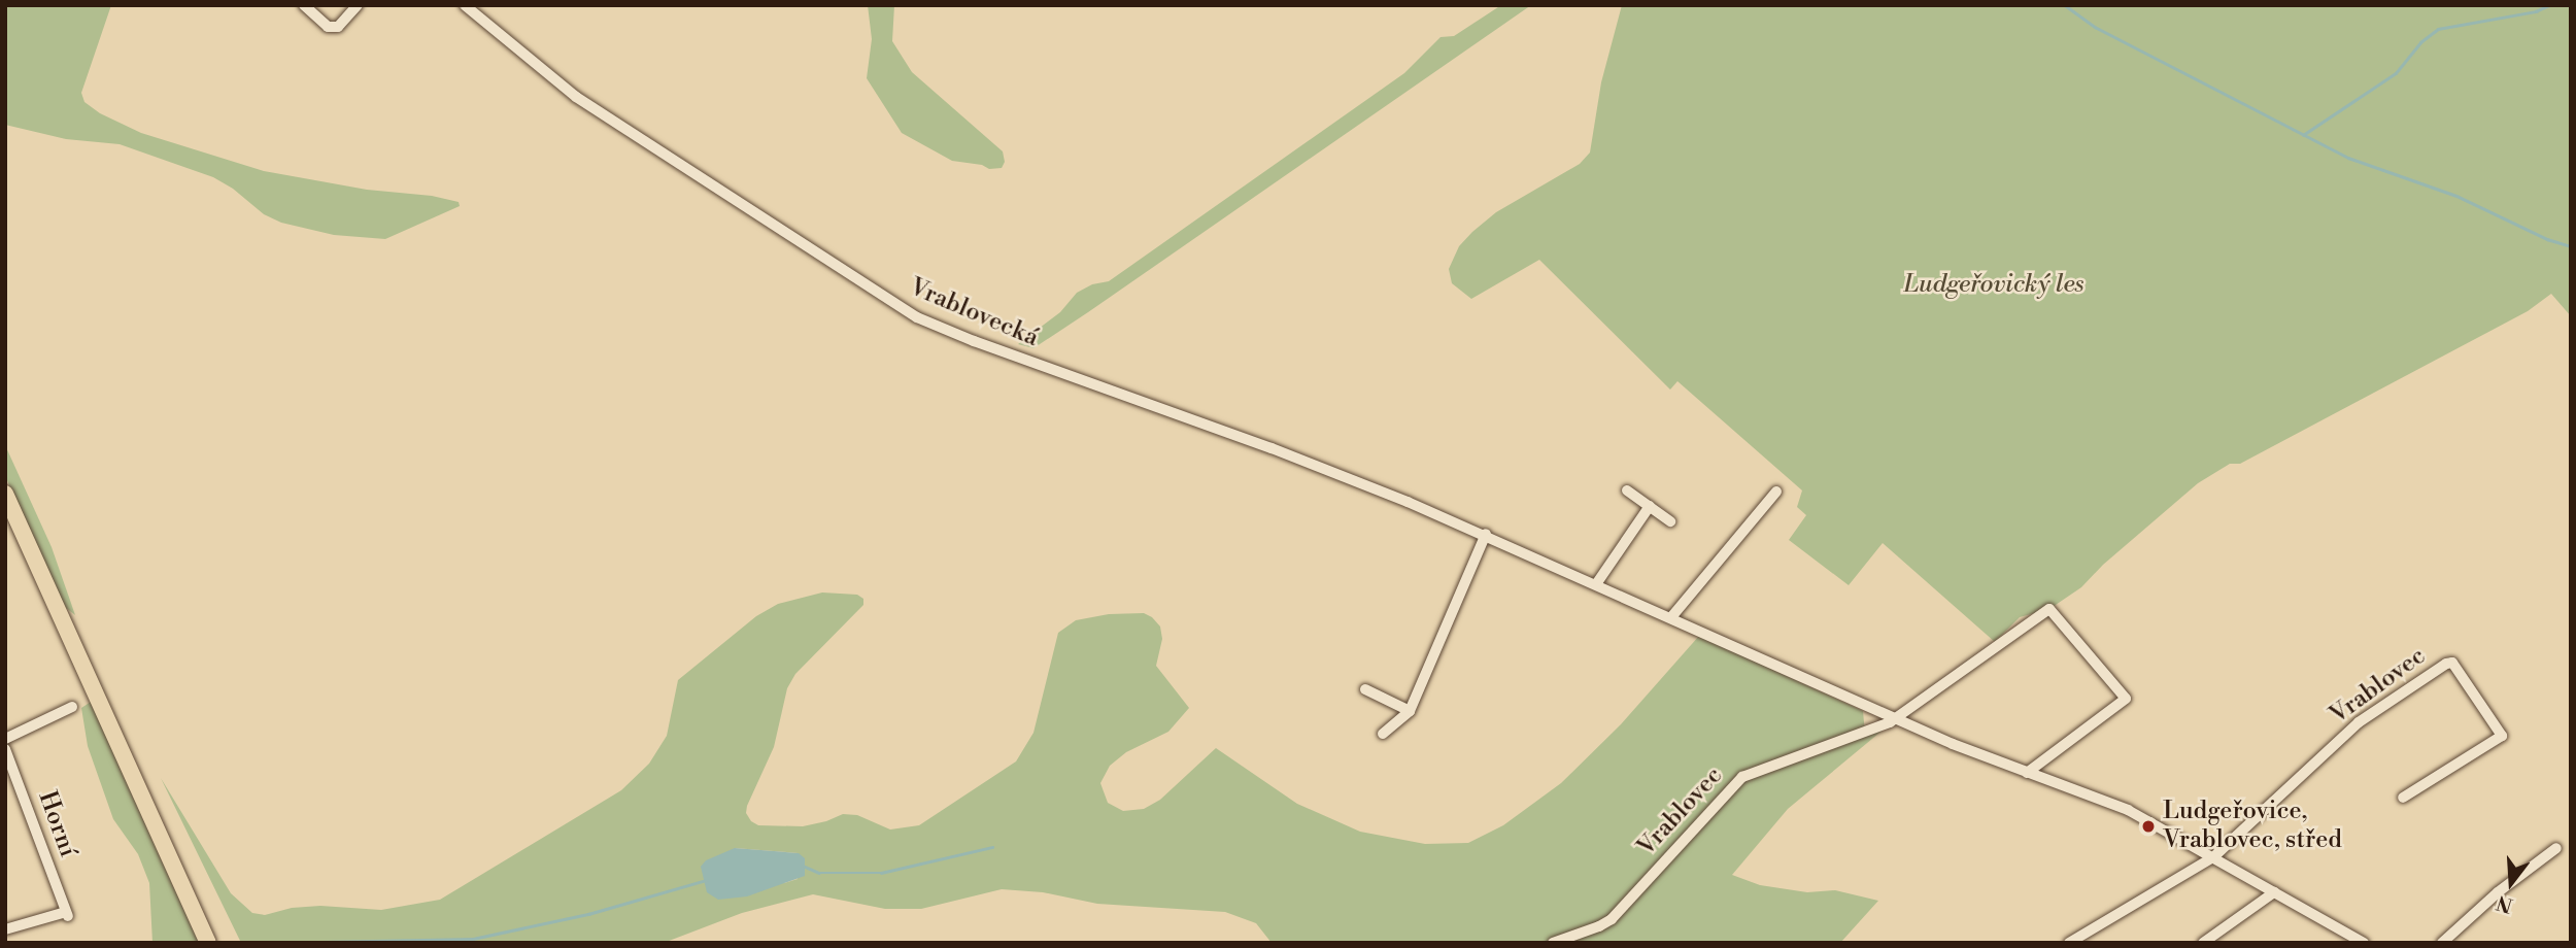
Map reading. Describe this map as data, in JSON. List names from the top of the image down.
{
  "streets": {
    "street": ["Vrablovecká", "Vrablovec", "Horní"]
  },
  "parks": ["Ludgeřovický les"],
  "places": ["Ludgeřovice, Vrablovec, střed"],
  "north": "bottom"
}
